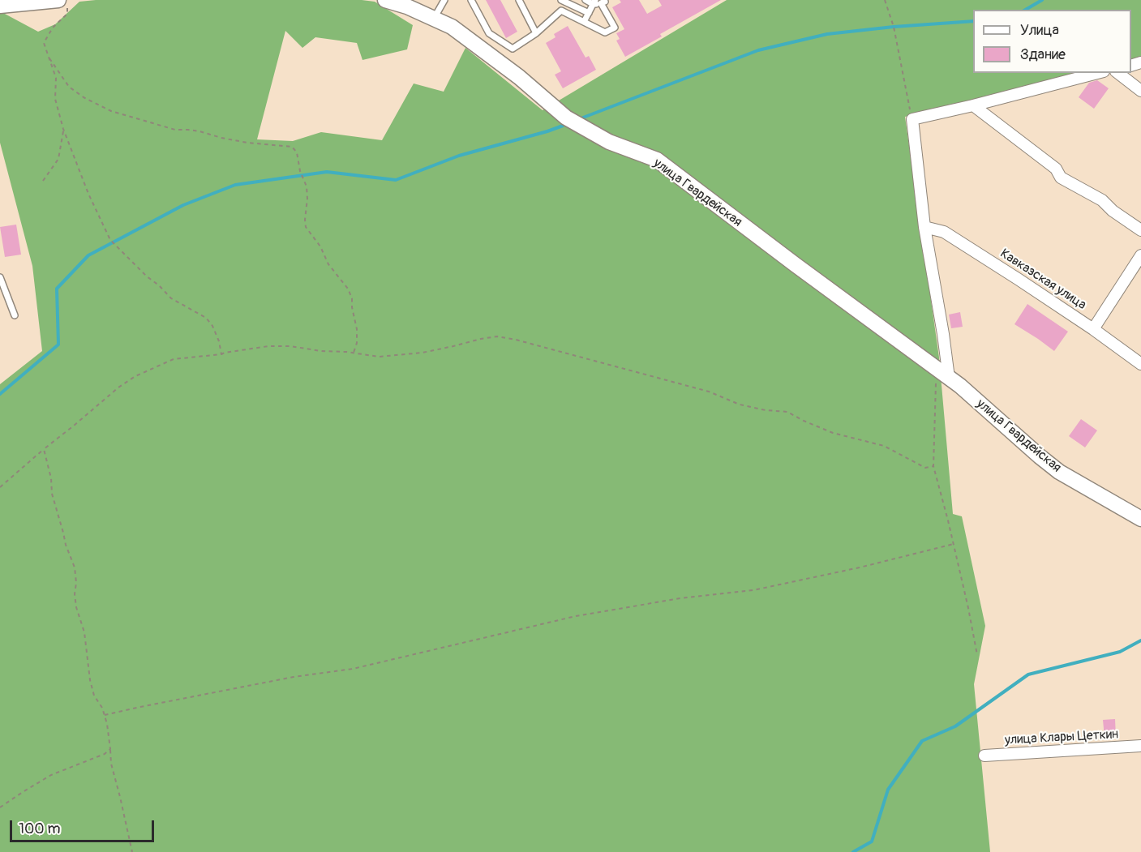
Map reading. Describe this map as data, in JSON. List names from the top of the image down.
{
  "streets": {
    "street": ["улица Гвардейская", "Кавказская улица", "улица Клары Цеткин"]
  },
  "legend": ["Улица", "Здание"],
  "scale_bar": "100 m"
}
